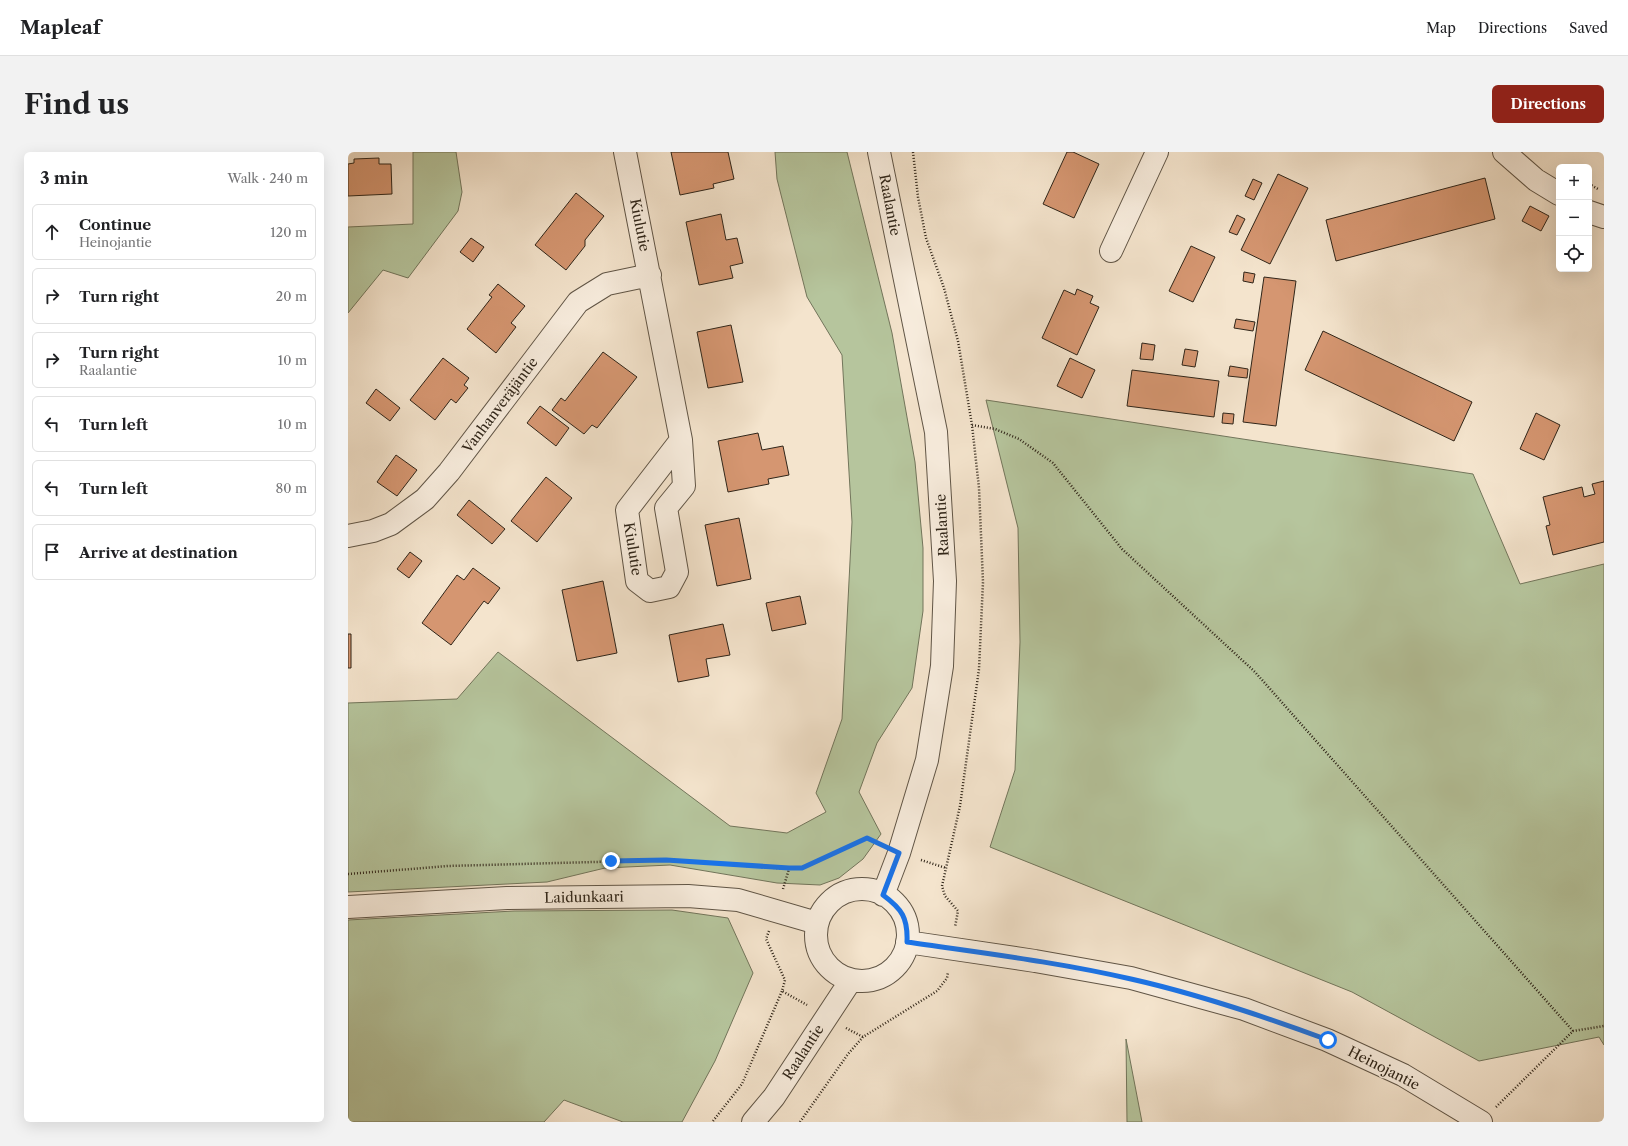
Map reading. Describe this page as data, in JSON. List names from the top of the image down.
{
  "streets": {
    "street": [
      "Raalantie",
      "Kiulutie",
      "Vanhanveräjäntie",
      "Laidunkaari",
      "Heinojantie"
    ]
  },
  "crossings": [
    ["Raalantie", "Laidunkaari"],
    ["Raalantie", "Heinojantie"],
    ["Kiulutie", "Vanhanveräjäntie"],
    ["Laidunkaari", "Heinojantie"]
  ],
  "page": {
    "header": "Mapleaf",
    "nav": ["Map", "Directions", "Saved"],
    "buttons": "Directions",
    "title": "Find us",
    "heading": ["3 min", "Walk · 240 m"],
    "map_buttons": ["+", "−"],
    "list": [
      ["Continue", "Heinojantie", "120 m"],
      ["Turn right", "20 m"],
      ["Turn right", "Raalantie", "10 m"],
      ["Turn left", "10 m"],
      ["Turn left", "80 m"],
      "Arrive at destination"
    ]
  }
}
